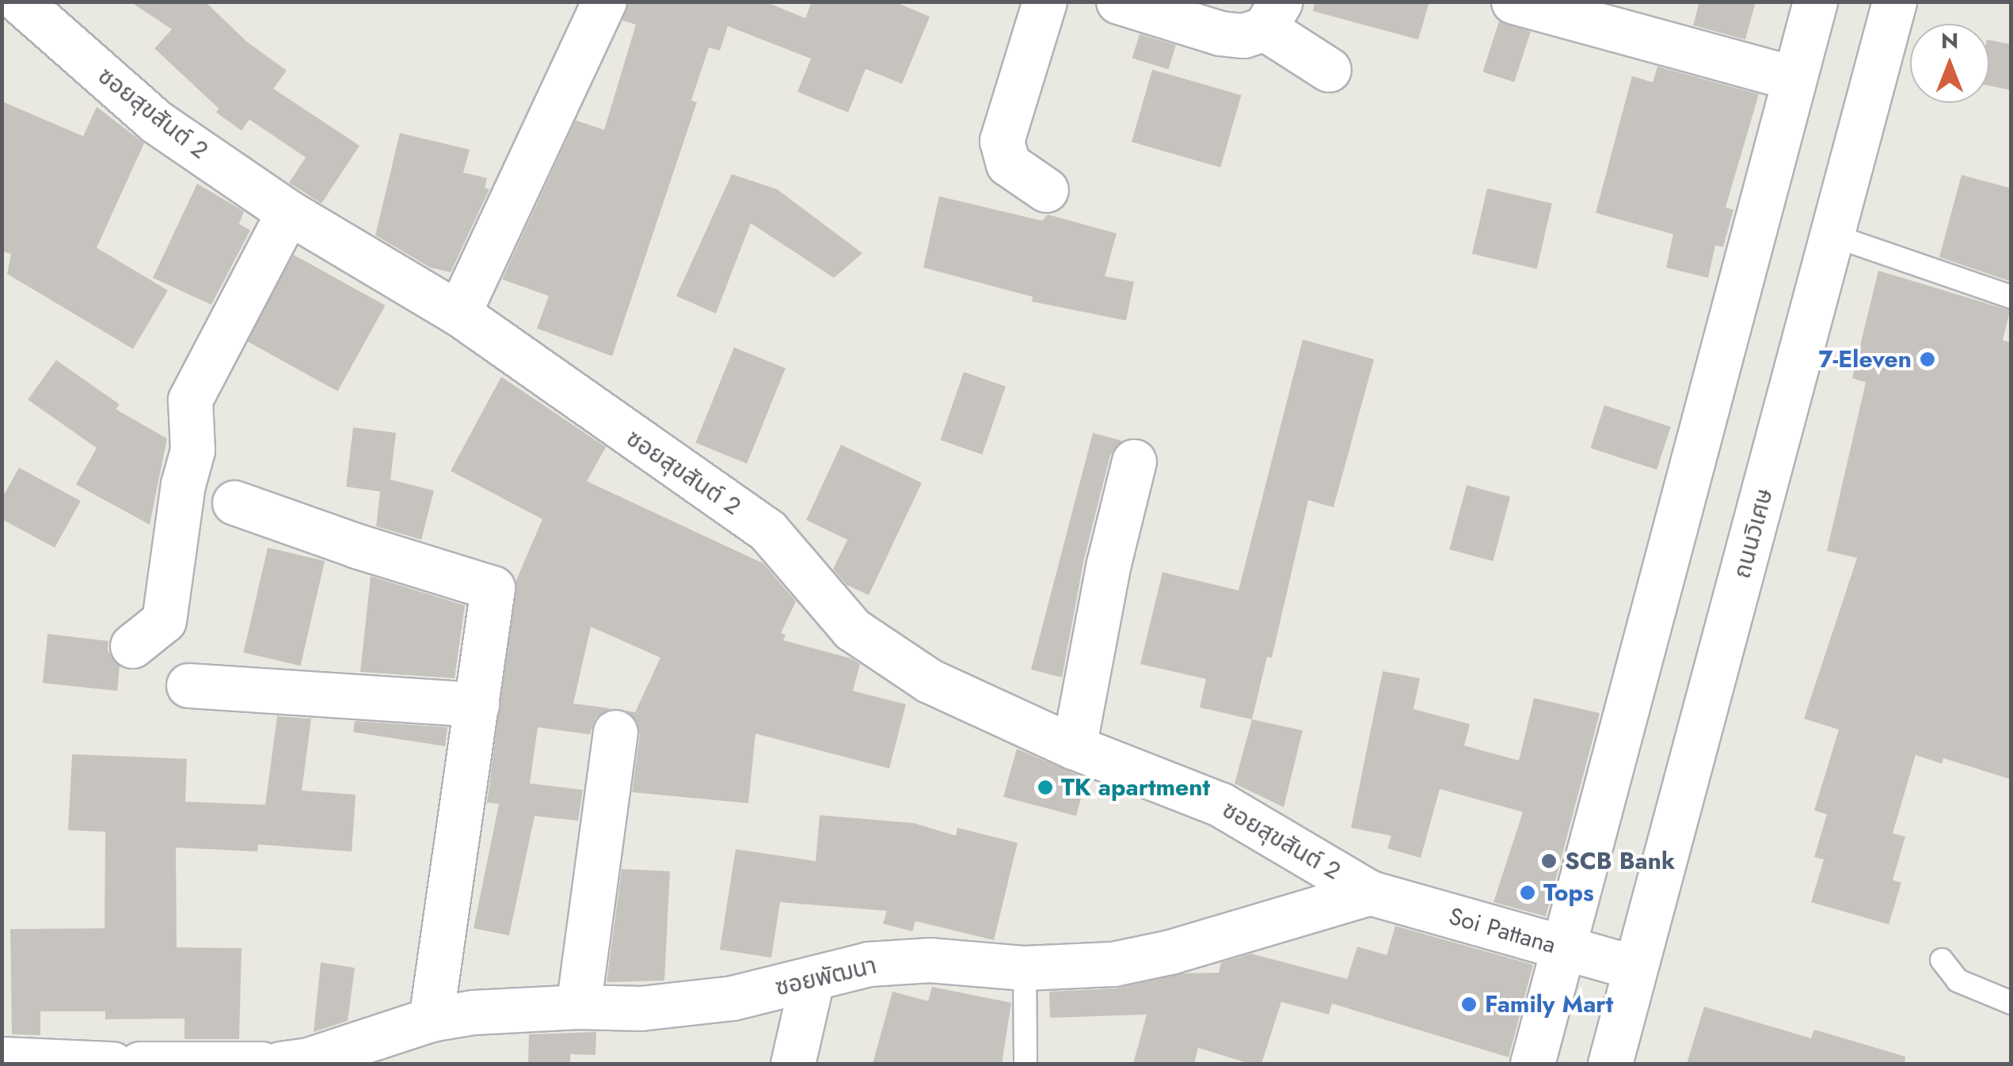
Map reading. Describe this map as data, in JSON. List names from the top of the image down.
{
  "streets": {
    "street": [
      "ซอยสุขสันต์ 2",
      "ถนนวิเศษ",
      "Soi Pattana",
      "ซอยพัฒนา"
    ]
  },
  "crossings": [
    ["ซอยสุขสันต์ 2", "Soi Pattana"],
    ["ซอยสุขสันต์ 2", "ซอยพัฒนา"],
    ["ถนนวิเศษ", "Soi Pattana"],
    ["Soi Pattana", "ซอยพัฒนา"]
  ],
  "places": [
    "7-Eleven",
    "TK apartment",
    "SCB Bank",
    "Tops",
    "Family Mart"
  ],
  "north": "top"
}
